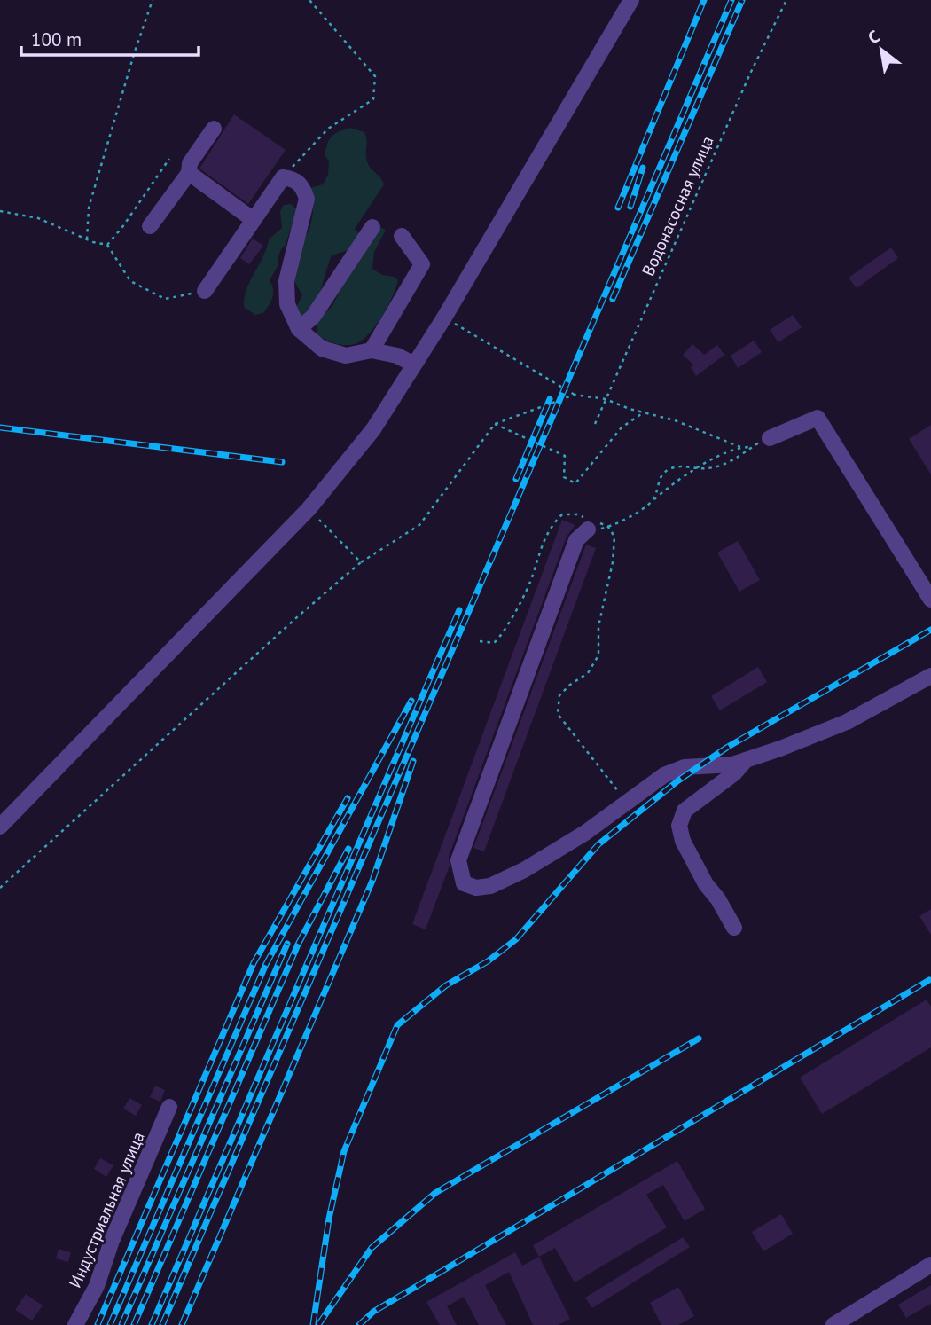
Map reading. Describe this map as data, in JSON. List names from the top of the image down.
{
  "streets": {
    "street": ["Индустриальная улица"],
    "path": ["Водонасосная улица"]
  },
  "scale_bar": "100 m",
  "north": "top left"
}
